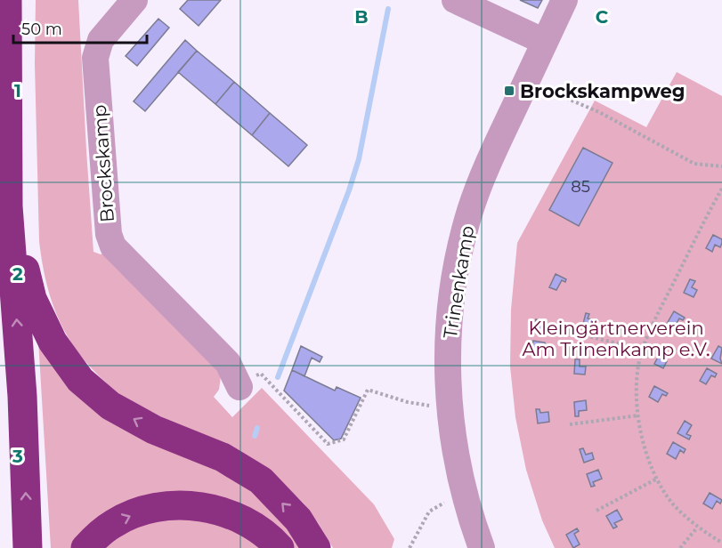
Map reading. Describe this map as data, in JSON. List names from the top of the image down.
{
  "streets": {
    "street": ["Brockskamp", "Trinenkamp"]
  },
  "parks": ["Kleingärtnerverein Am Trinenkamp e.V."],
  "places": {
    "transit": ["Brockskampweg"]
  },
  "house_numbers": ["85"],
  "scale_bar": "50 m",
  "grid": {
    "columns": ["B", "C"],
    "rows": ["1", "2", "3"]
  }
}
